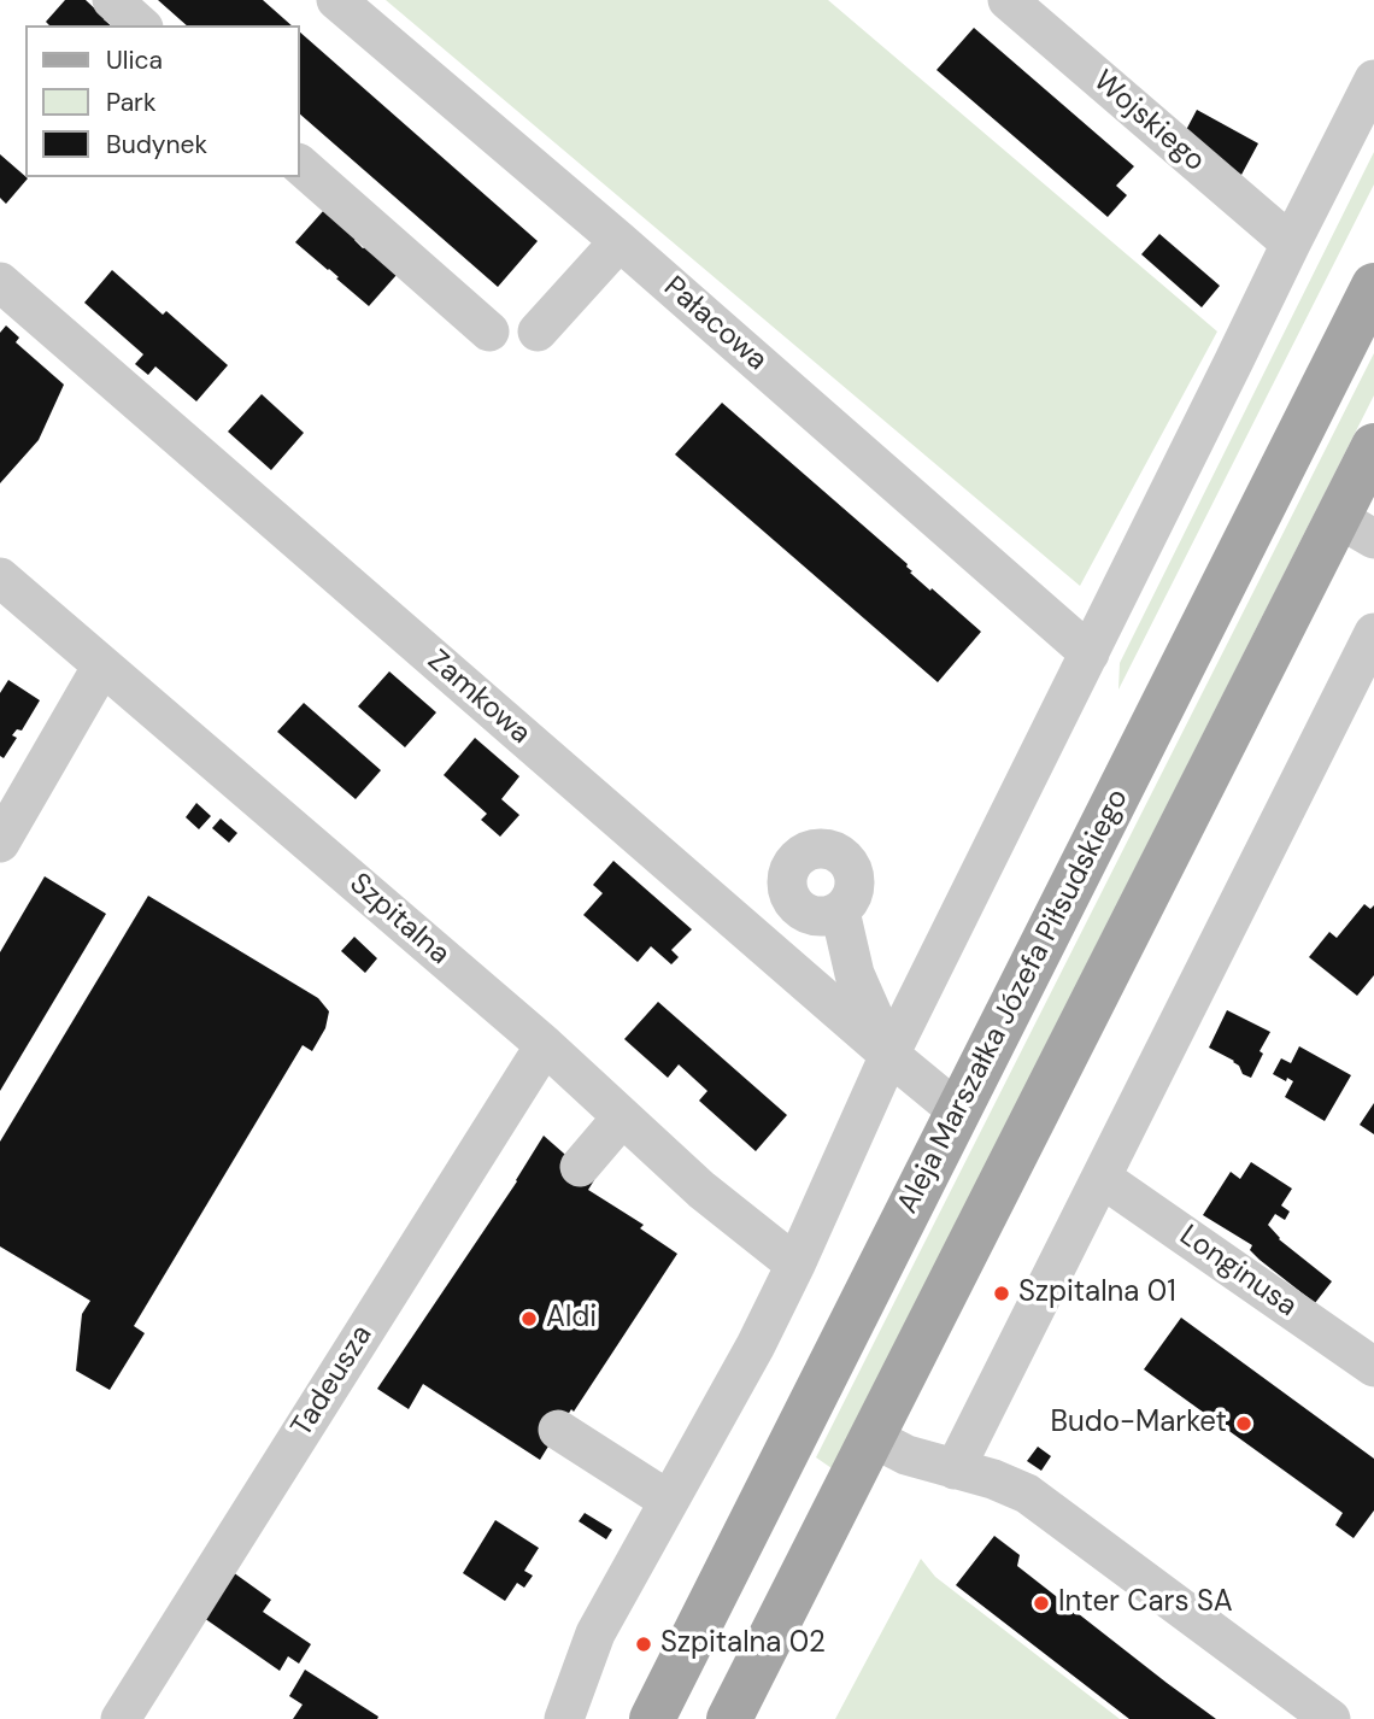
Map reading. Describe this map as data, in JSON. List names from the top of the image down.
{
  "streets": {
    "main road": ["Aleja Marszałka Józefa Piłsudskiego"],
    "street": [
      "Wojskiego",
      "Pałacowa",
      "Zamkowa",
      "Szpitalna",
      "Longinusa",
      "Tadeusza"
    ]
  },
  "crossings": [
    ["Zamkowa", "Aleja Marszałka Józefa Piłsudskiego"],
    ["Szpitalna", "Tadeusza"]
  ],
  "places": [
    "Szpitalna 01",
    "Aldi",
    "Budo-Market",
    "Inter Cars SA",
    "Szpitalna 02"
  ],
  "legend": ["Ulica", "Park", "Budynek"]
}
